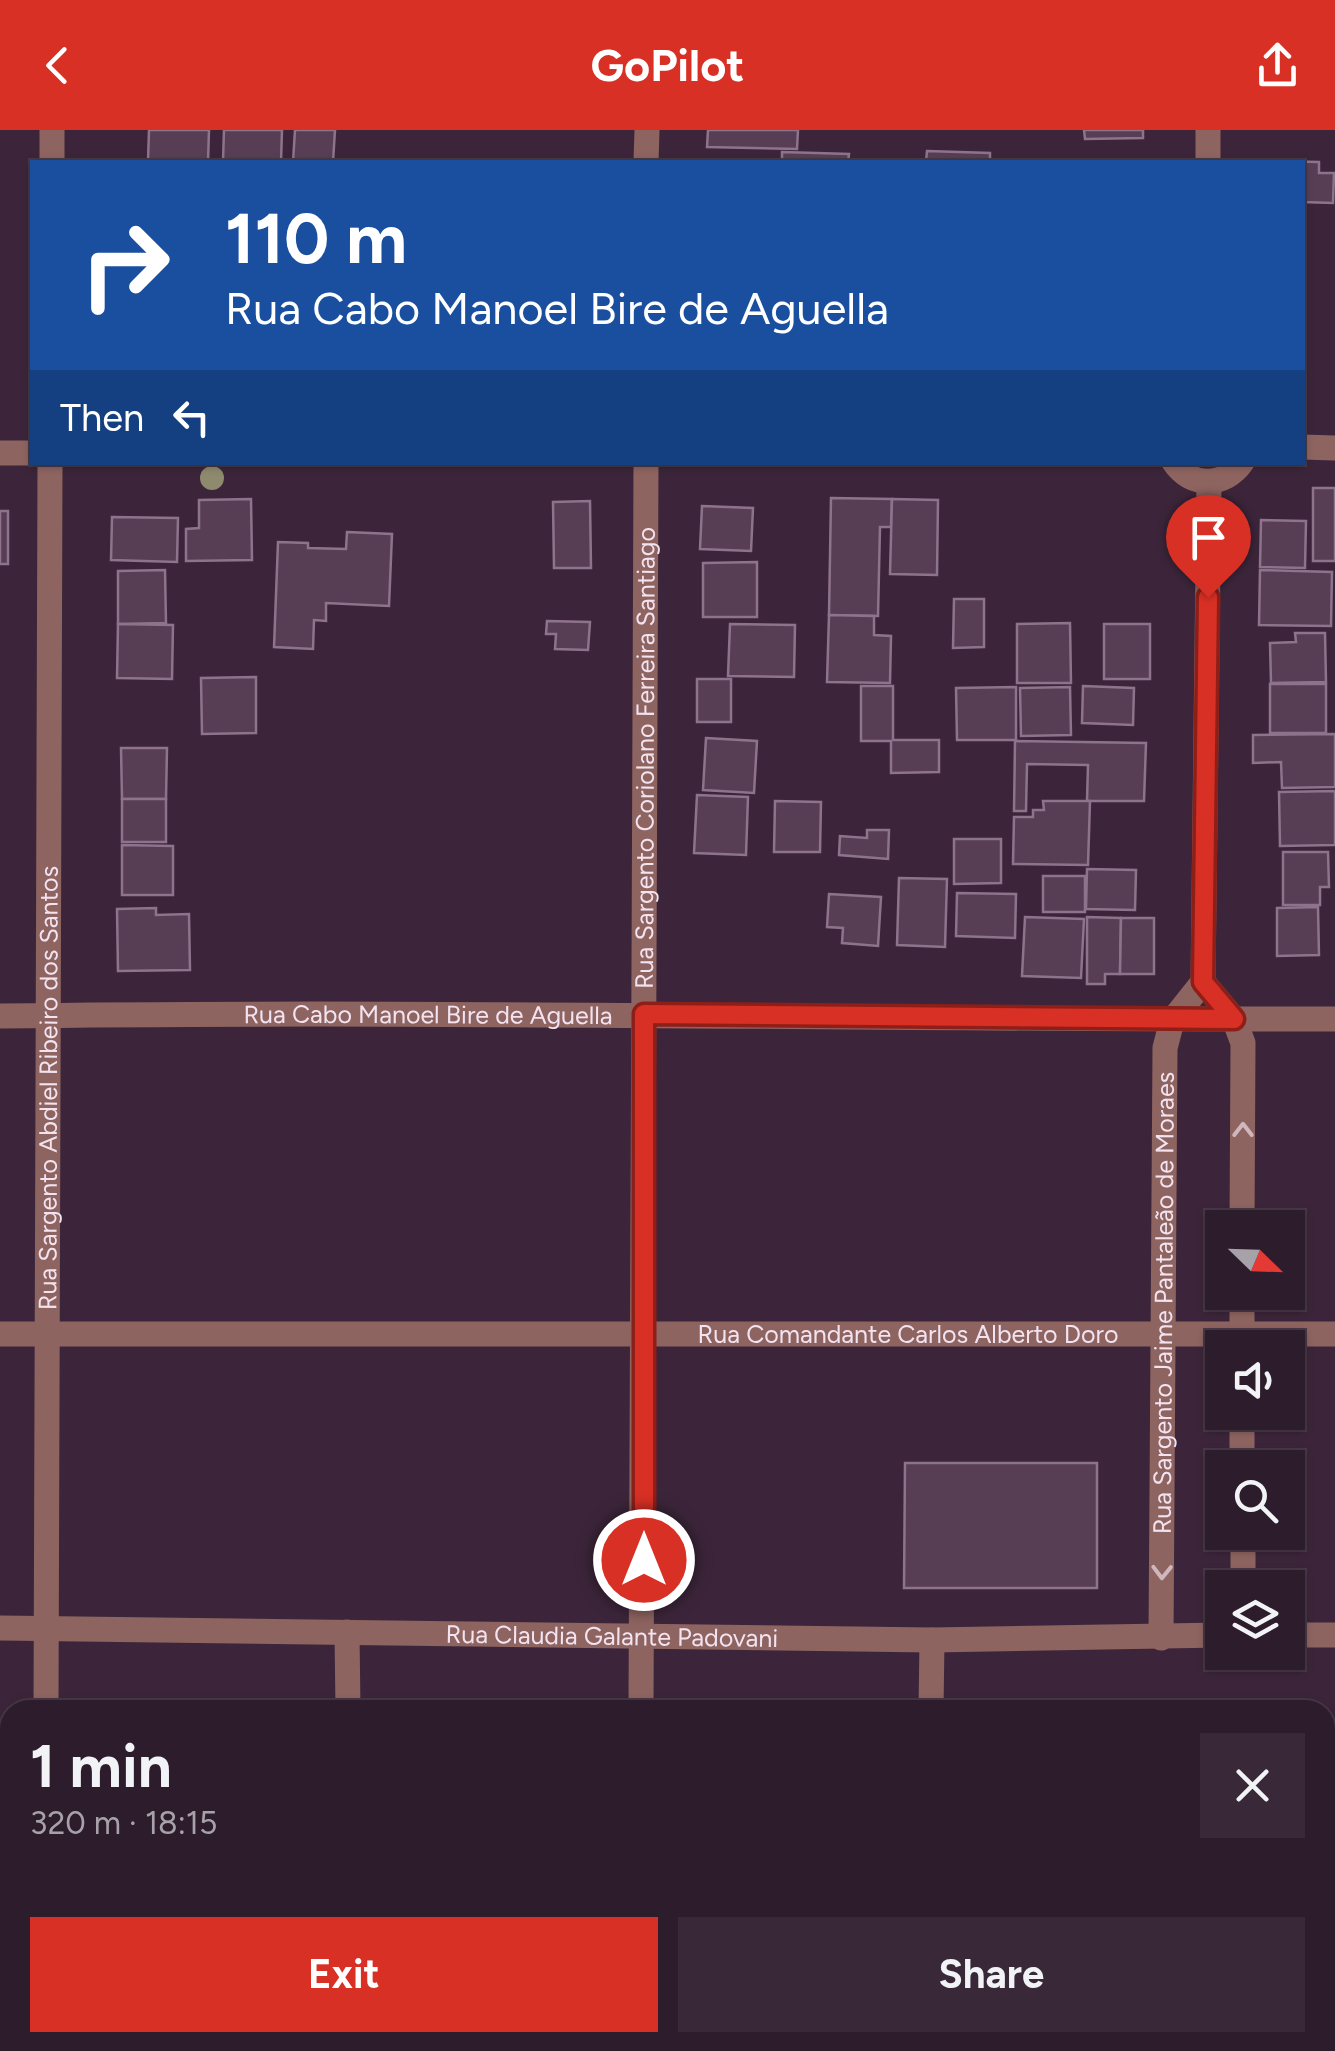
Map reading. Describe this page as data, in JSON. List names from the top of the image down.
{
  "streets": {
    "street": [
      "Rua Sargento Coriolano Ferreira Santiago",
      "Rua Cabo Manoel Bire de Aguella",
      "Rua Sargento Abdiel Ribeiro dos Santos",
      "Rua Sargento Jaime Pantaleão de Moraes",
      "Rua Comandante Carlos Alberto Doro",
      "Rua Claudia Galante Padovani"
    ]
  },
  "crossings": [
    ["Rua Sargento Coriolano Ferreira Santiago", "Rua Cabo Manoel Bire de Aguella"],
    ["Rua Sargento Coriolano Ferreira Santiago", "Rua Comandante Carlos Alberto Doro"],
    ["Rua Sargento Coriolano Ferreira Santiago", "Rua Claudia Galante Padovani"],
    ["Rua Cabo Manoel Bire de Aguella", "Rua Sargento Abdiel Ribeiro dos Santos"],
    ["Rua Cabo Manoel Bire de Aguella", "Rua Sargento Jaime Pantaleão de Moraes"],
    ["Rua Sargento Abdiel Ribeiro dos Santos", "Rua Comandante Carlos Alberto Doro"],
    ["Rua Sargento Abdiel Ribeiro dos Santos", "Rua Claudia Galante Padovani"],
    ["Rua Sargento Jaime Pantaleão de Moraes", "Rua Comandante Carlos Alberto Doro"],
    ["Rua Sargento Jaime Pantaleão de Moraes", "Rua Claudia Galante Padovani"]
  ],
  "one_way": ["Rua Sargento Jaime Pantaleão de Moraes"],
  "north": "bottom right",
  "page": {
    "header": "GoPilot",
    "turn": ["110 m", "Rua Cabo Manoel Bire de Aguella"],
    "then": "Then",
    "heading": ["1 min", "320 m · 18:15"],
    "buttons": ["Exit", "Share"]
  }
}
